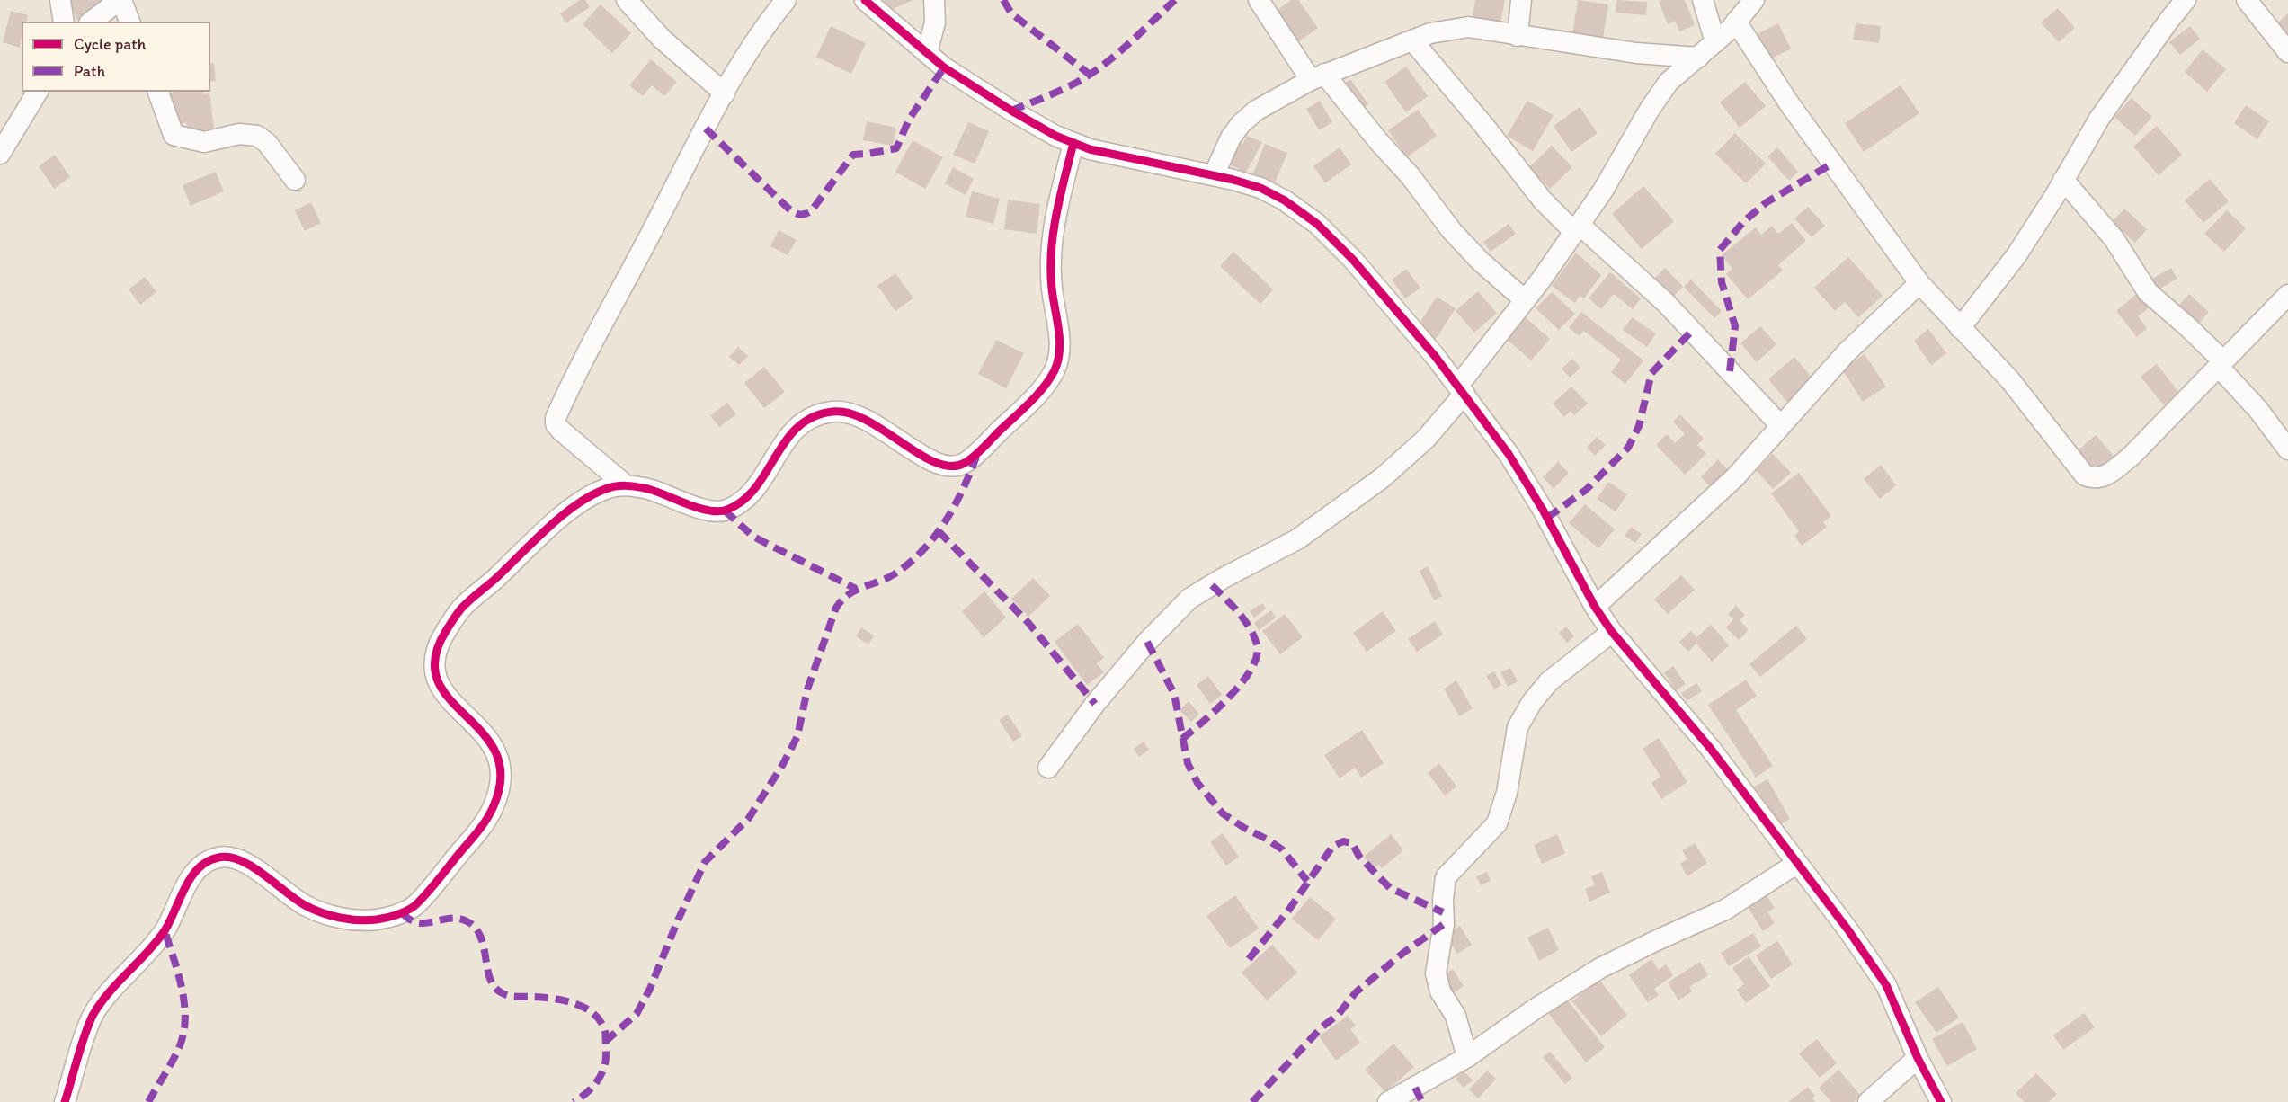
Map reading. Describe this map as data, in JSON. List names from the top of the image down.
{
  "legend": ["Cycle path", "Path"]
}
